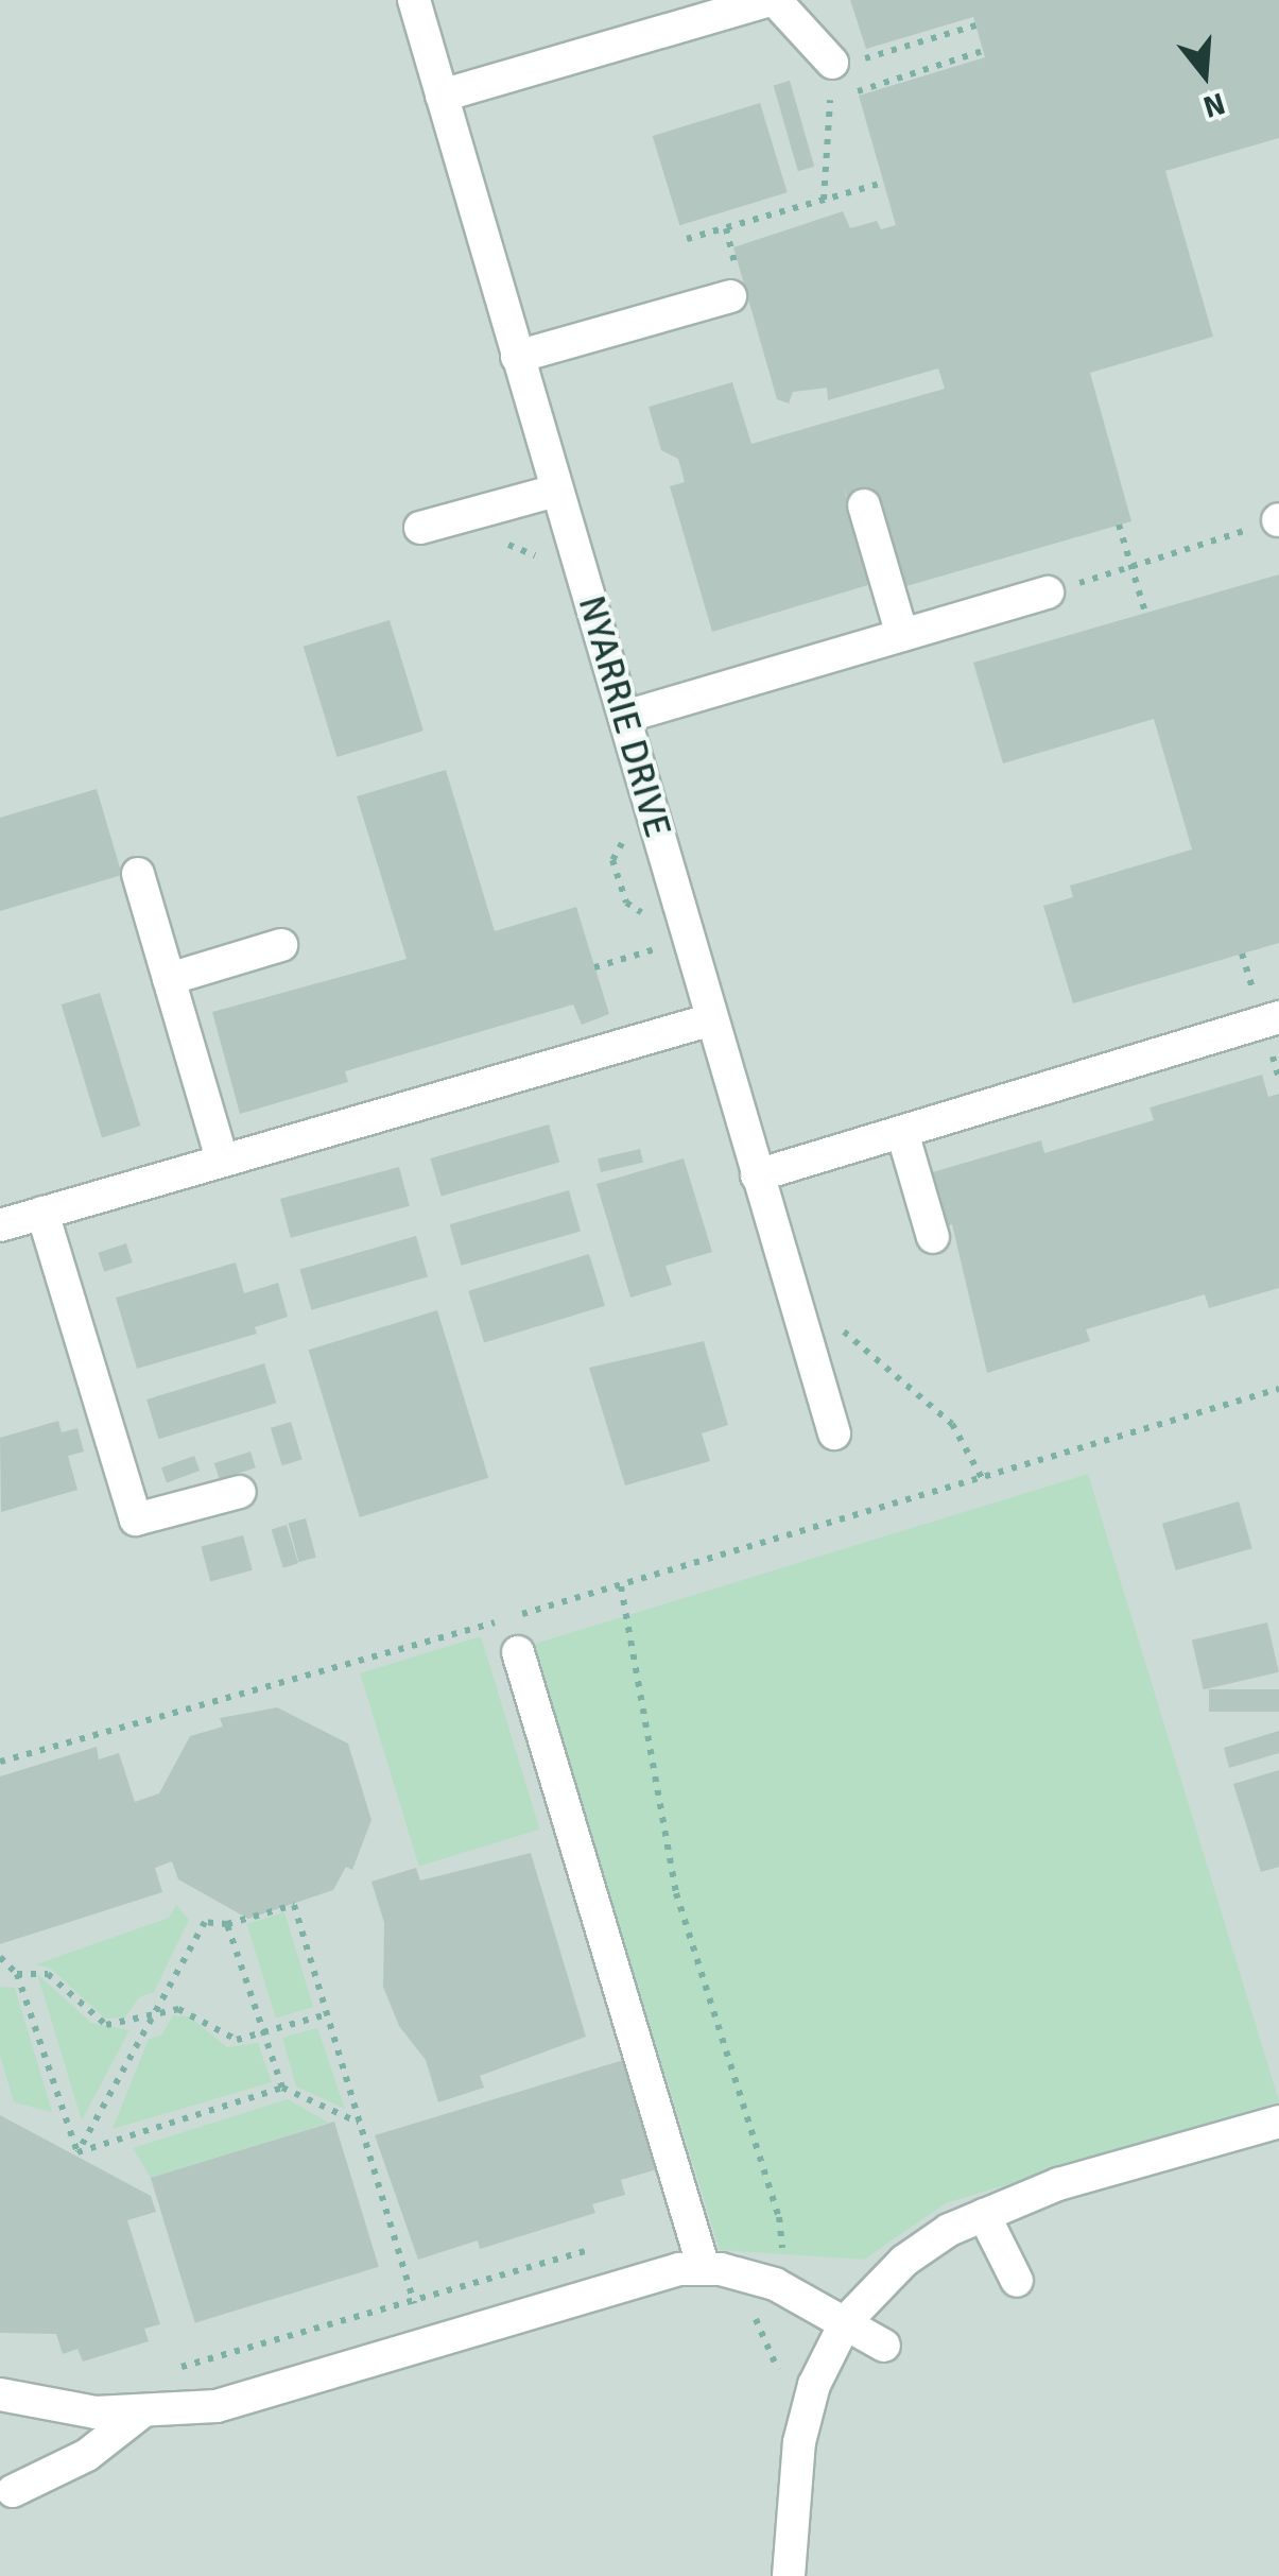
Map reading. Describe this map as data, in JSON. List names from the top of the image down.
{
  "streets": {
    "street": ["NYARRIE DRIVE"]
  },
  "north": "bottom"
}
